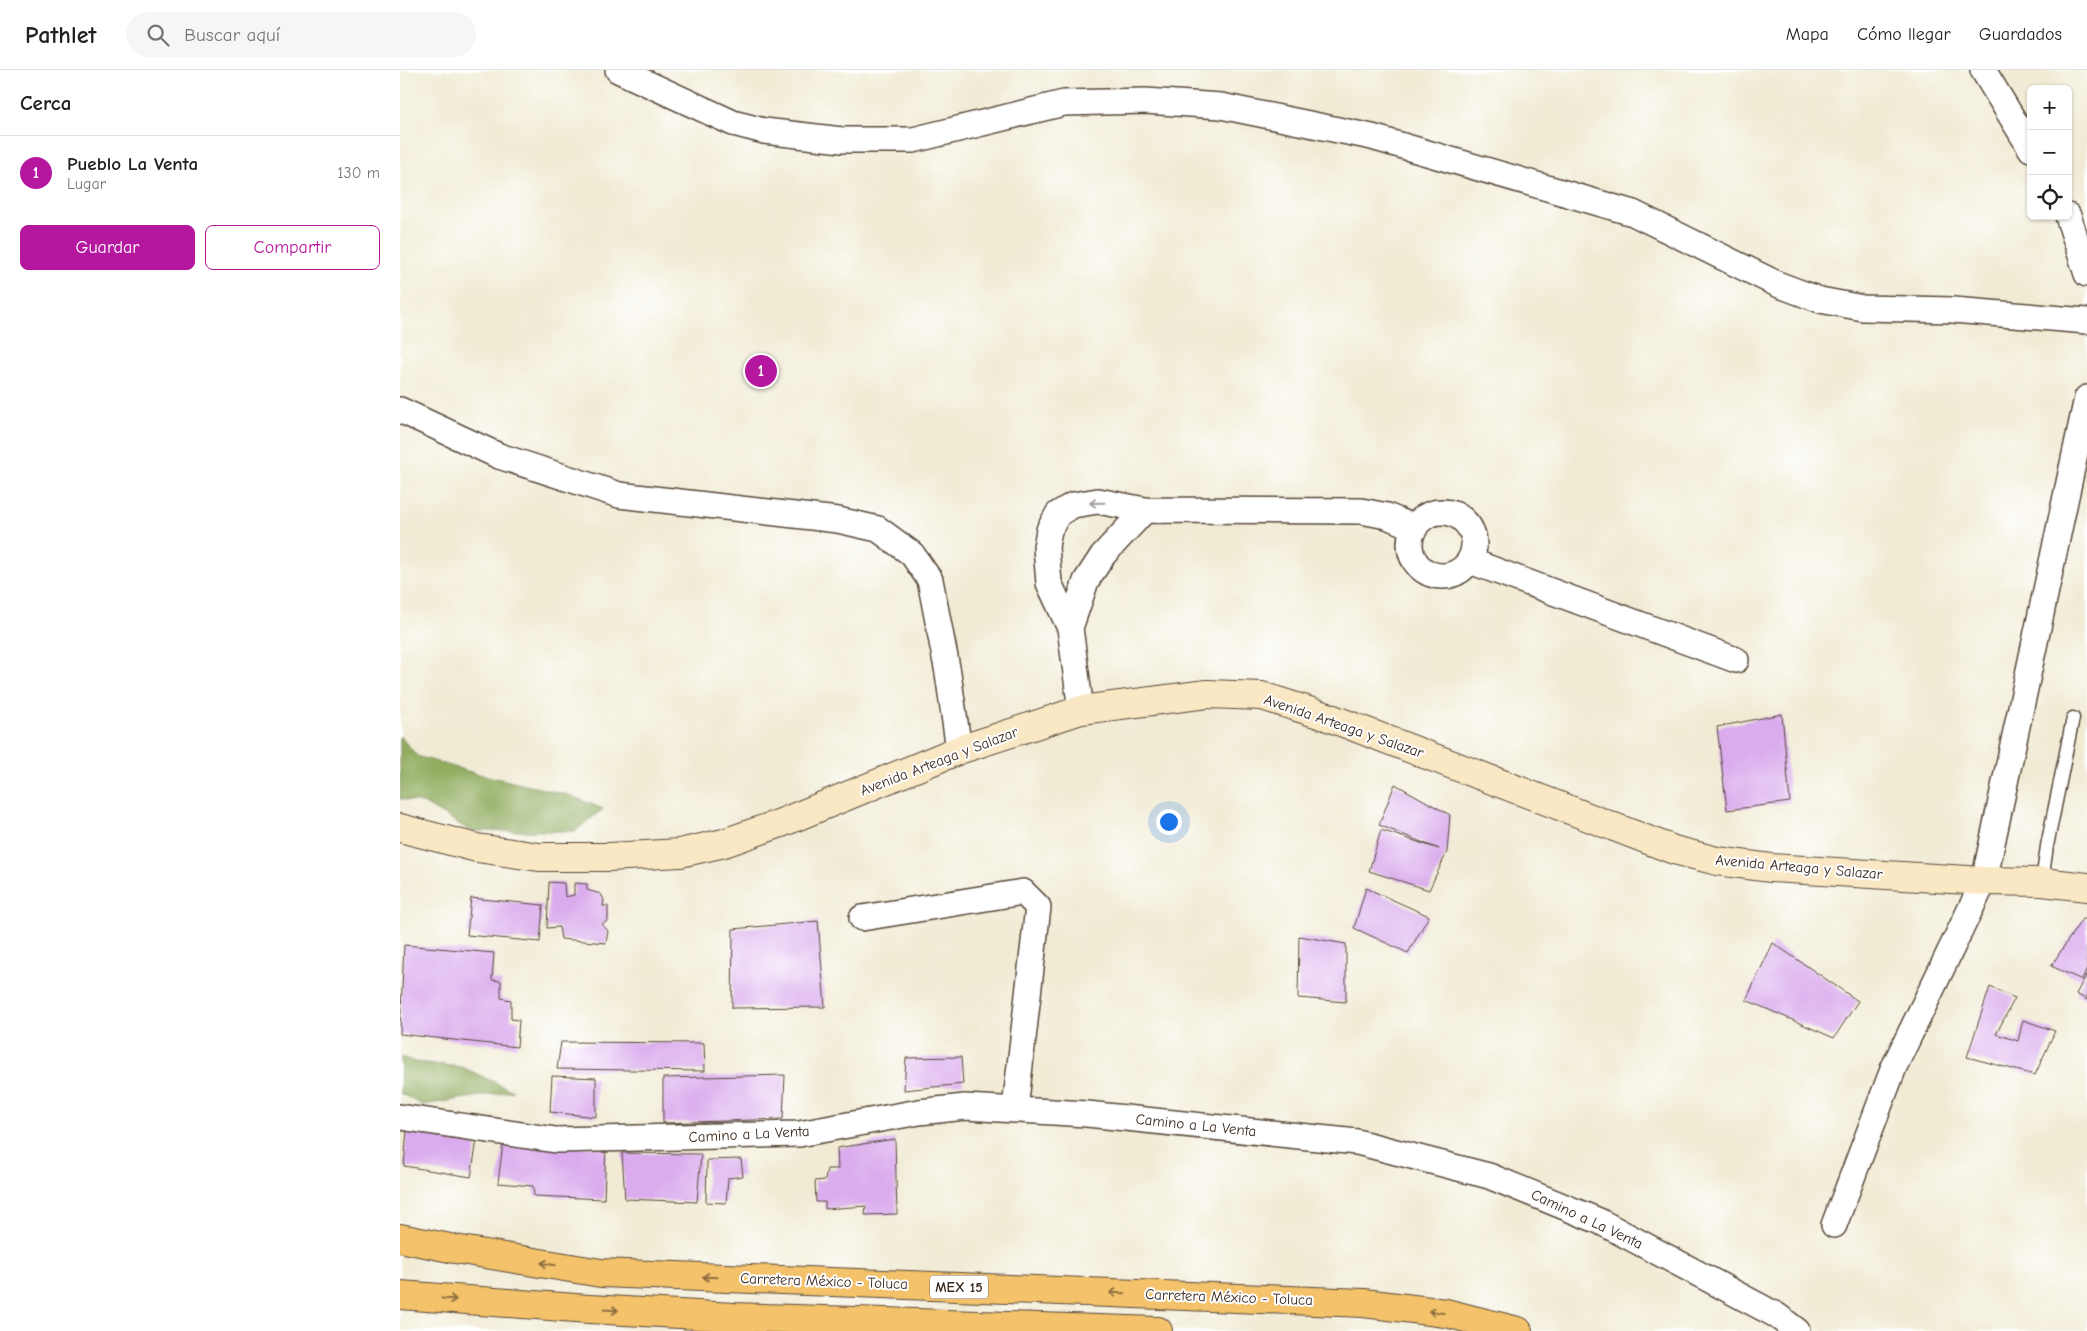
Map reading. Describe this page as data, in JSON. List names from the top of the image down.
{
  "streets": {
    "main road": ["Carretera México - Toluca", "MEX 15"],
    "street": ["Avenida Arteaga y Salazar", "Camino a La Venta"]
  },
  "page": {
    "header": "Pathlet",
    "search": "Buscar aquí",
    "nav": ["Mapa", "Cómo llegar", "Guardados"],
    "heading": "Cerca",
    "map_buttons": ["+", "−"],
    "list": [
      {
        "mark": "1",
        "name": "Pueblo La Venta",
        "note": "Lugar",
        "value": "130 m"
      }
    ],
    "buttons": ["Guardar", "Compartir"],
    "pins": "1"
  }
}
